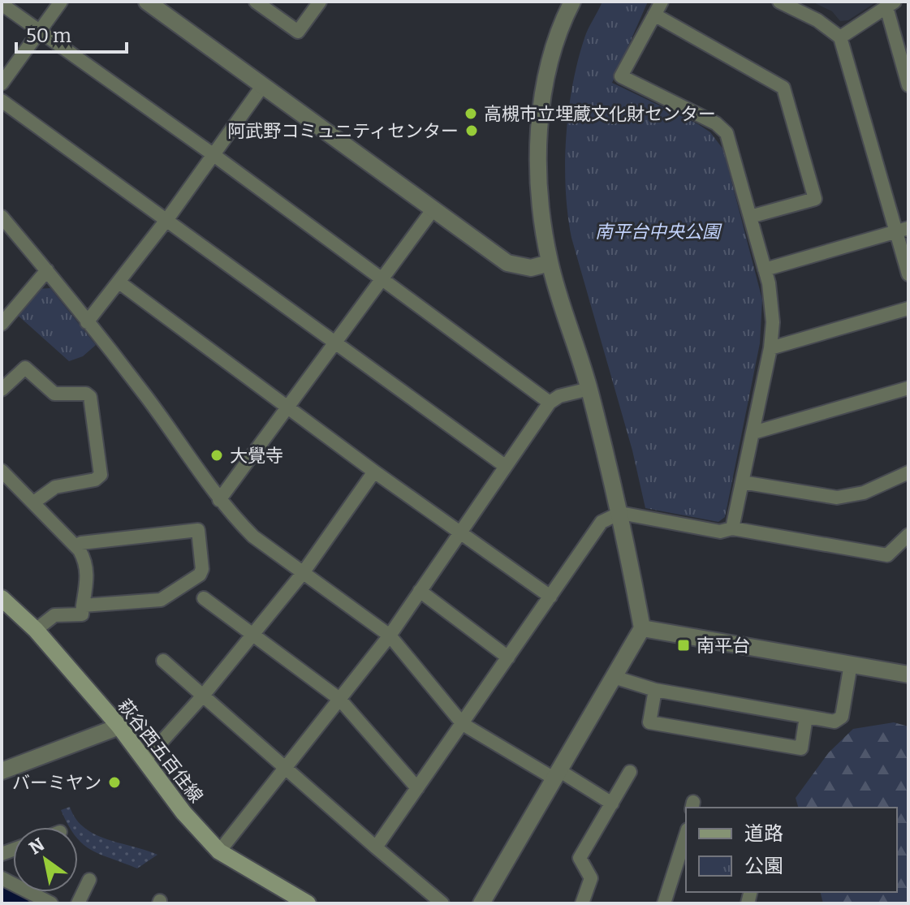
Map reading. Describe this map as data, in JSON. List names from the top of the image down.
{
  "streets": {
    "main road": ["萩谷西五百住線"]
  },
  "parks": ["南平台中央公園"],
  "places": {
    "other": [
      "高槻市立埋蔵文化財センター",
      "阿武野コミュニティセンター",
      "大覺寺",
      "バーミヤン"
    ],
    "transit": ["南平台"]
  },
  "legend": ["道路", "公園"],
  "scale_bar": "50 m",
  "north": "top left"
}
